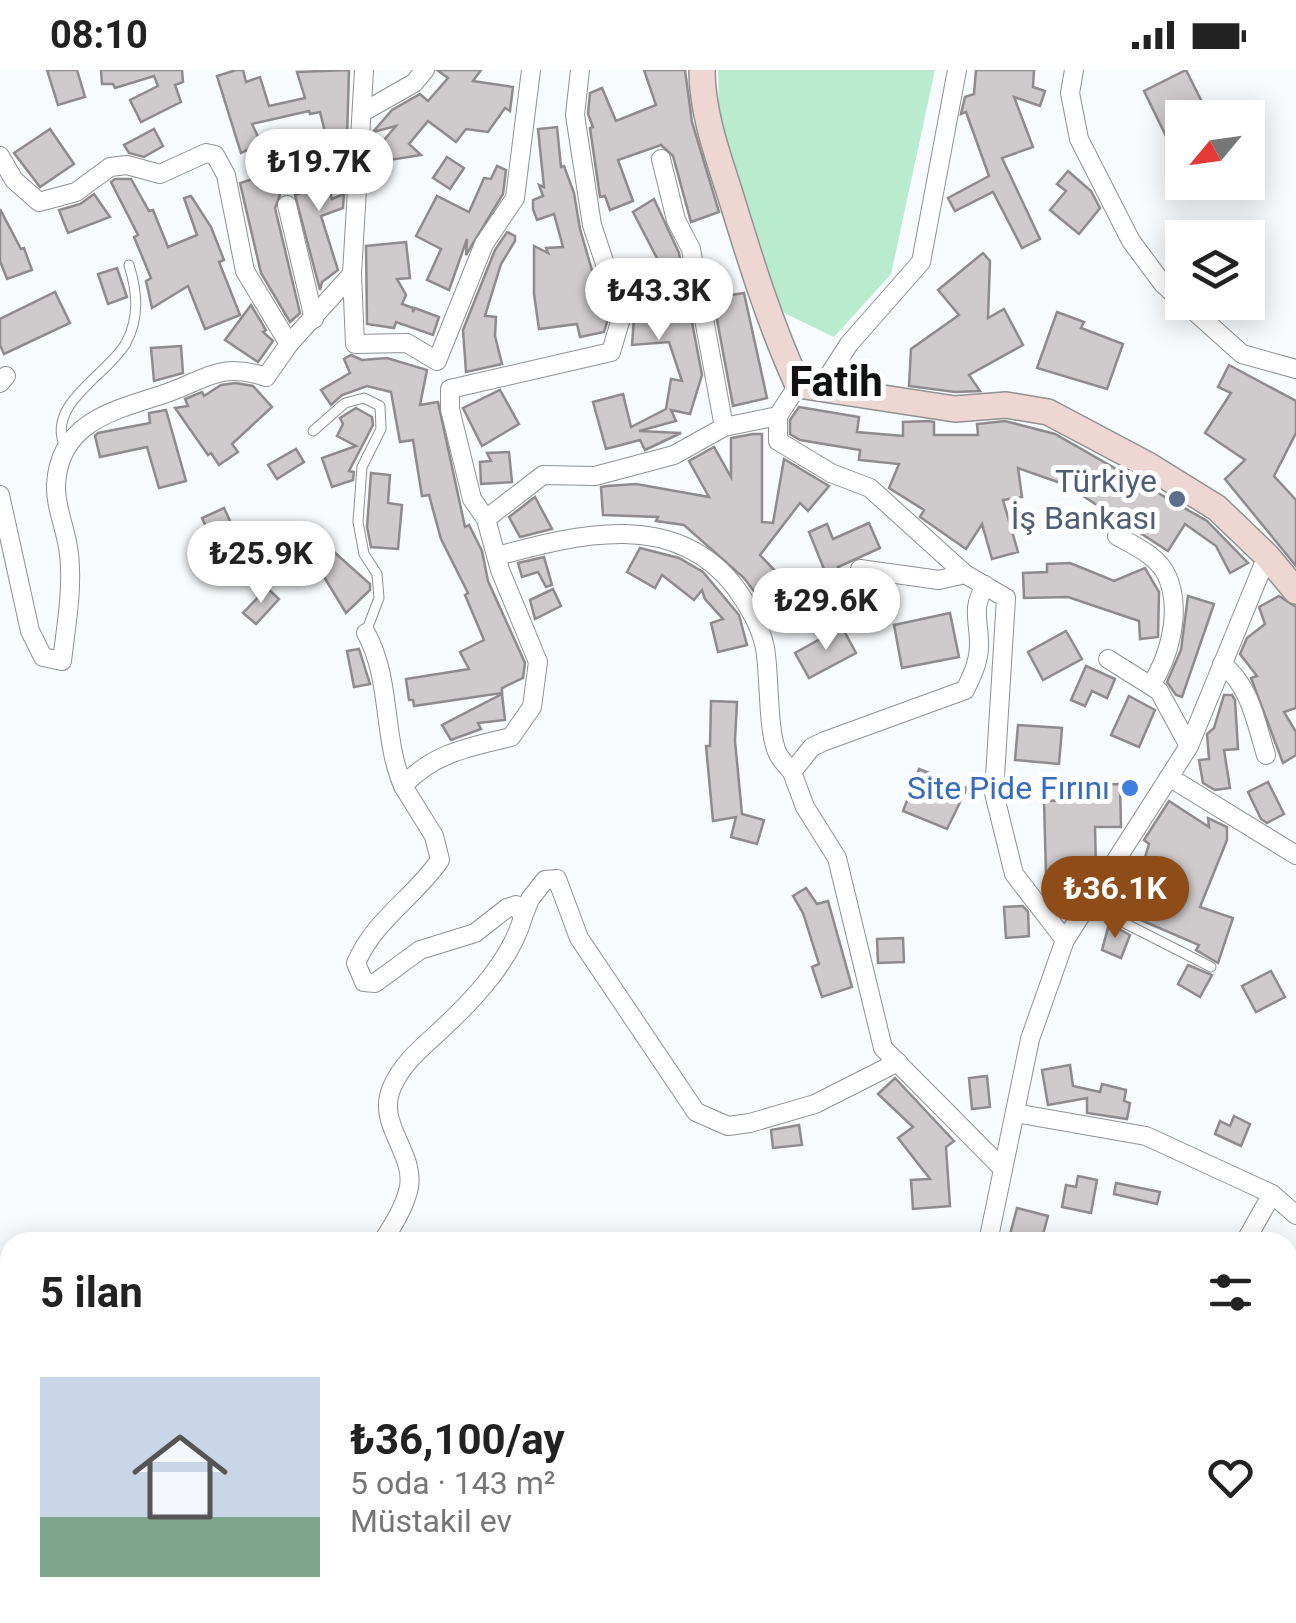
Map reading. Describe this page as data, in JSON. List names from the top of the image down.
{
  "districts": ["Fatih"],
  "places": ["Türkiye İş Bankası", "Site Pide Fırını"],
  "north": "bottom left",
  "page": {
    "status": "08:10",
    "price": [
      "₺19.7K",
      "₺43.3K",
      "₺25.9K",
      "₺29.6K",
      "₺36.1K"
    ],
    "heading": "5 ilan",
    "list": [
      {
        "name": "₺36,100/ay",
        "note": "5 oda · 143 m² · Müstakil ev"
      }
    ]
  }
}
